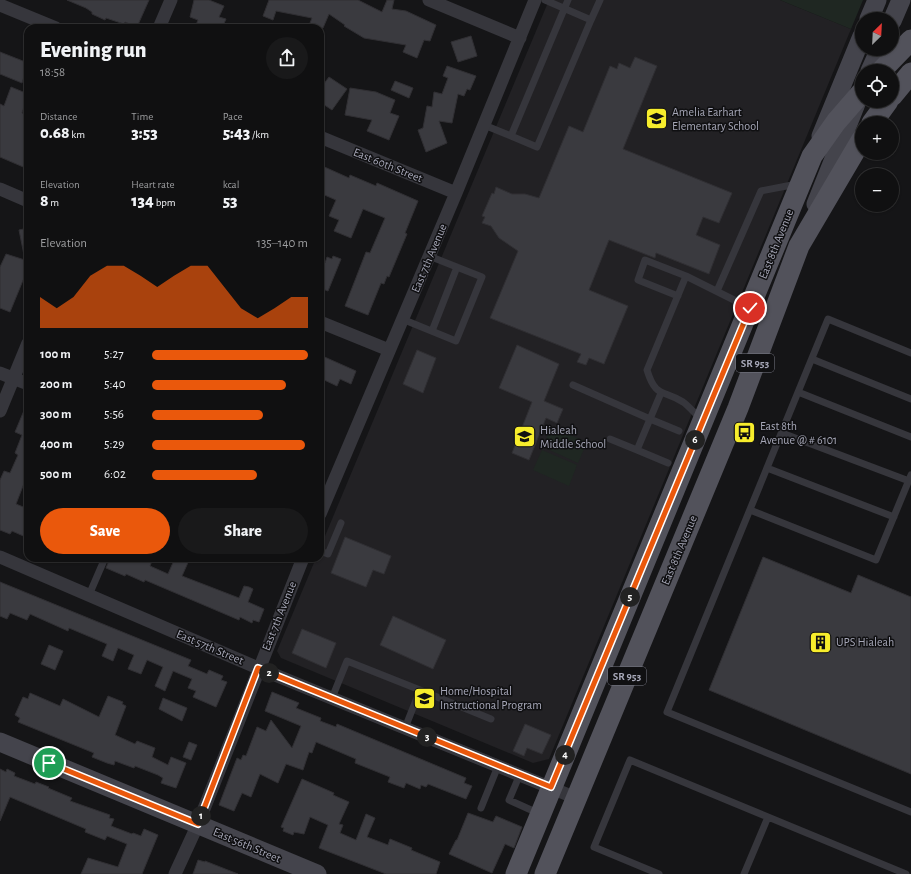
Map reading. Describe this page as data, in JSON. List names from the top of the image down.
{
  "streets": {
    "main road": ["East 8th Avenue", "SR 953", "East 56th Street"],
    "street": ["East 60th Street", "East 7th Avenue", "East 57th Street"]
  },
  "crossings": [
    ["East 60th Street", "East 7th Avenue"],
    ["East 8th Avenue", "East 57th Street"],
    ["East 7th Avenue", "East 57th Street"],
    ["East 7th Avenue", "East 56th Street"]
  ],
  "places": {
    "school or university": ["Amelia Earhart Elementary School", "Hialeah Middle School", "Home/Hospital Instructional Program"],
    "bus stop": ["East 8th Avenue @ # 6101"],
    "building": ["UPS Hialeah"]
  },
  "north": "top right",
  "page": {
    "map_buttons": ["+", "−"],
    "heading": ["Evening run", "18:58"],
    "stats": [
      ["Distance", "0.68 km"],
      ["Time", "3:53"],
      ["Pace", "5:43 /km"],
      ["Elevation", "8 m"],
      ["Heart rate", "134 bpm"],
      ["kcal", "53"]
    ],
    "chart": ["Elevation", "135–140 m"],
    "list": [
      {
        "name": "100 m",
        "note": "5:27"
      },
      {
        "name": "200 m",
        "note": "5:40"
      },
      {
        "name": "300 m",
        "note": "5:56"
      },
      {
        "name": "400 m",
        "note": "5:29"
      },
      {
        "name": "500 m",
        "note": "6:02"
      }
    ],
    "pins": [
      "6",
      "5",
      "2",
      "3",
      "4",
      "1"
    ],
    "buttons": ["Save", "Share"]
  }
}
